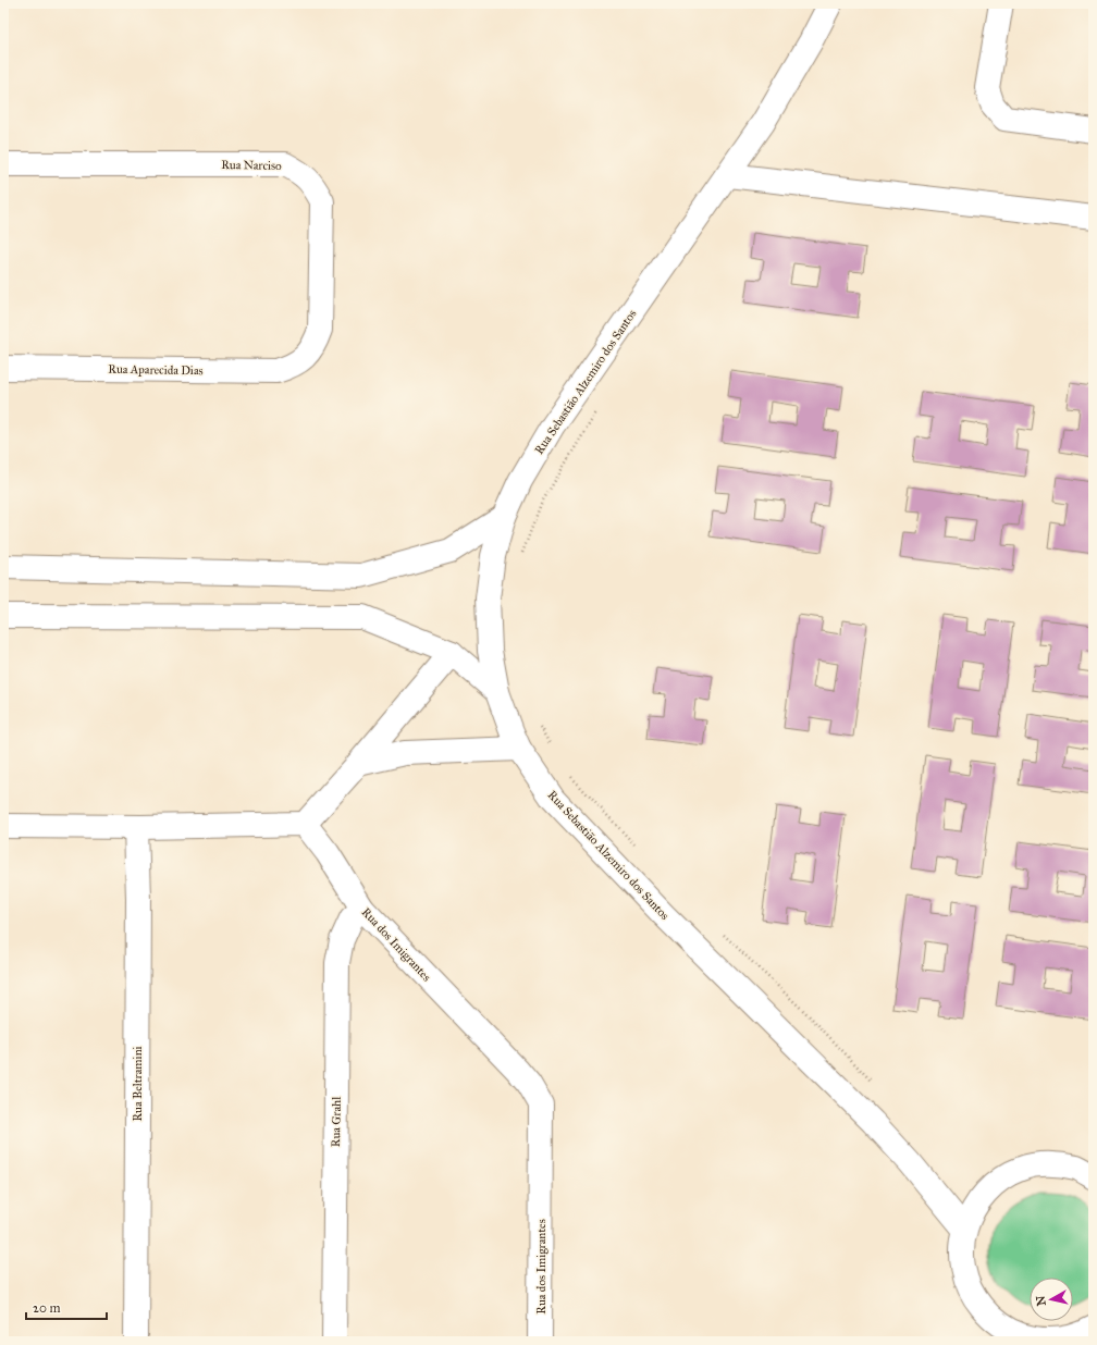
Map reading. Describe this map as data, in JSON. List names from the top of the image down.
{
  "streets": {
    "street": [
      "Rua Narciso",
      "Rua Aparecida Dias",
      "Rua Sebastião Alzemiro dos Santos",
      "Rua dos Imigrantes",
      "Rua Beltramini",
      "Rua Grahl"
    ]
  },
  "crossings": [
    ["Rua Narciso", "Rua Aparecida Dias"],
    ["Rua dos Imigrantes", "Rua Grahl"]
  ],
  "scale_bar": "20 m",
  "north": "left"
}
